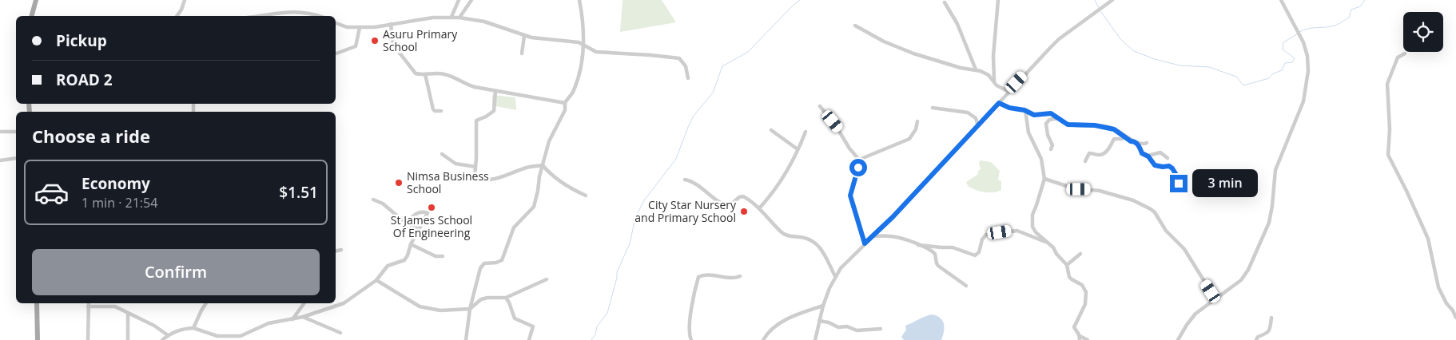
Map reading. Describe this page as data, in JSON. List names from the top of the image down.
{
  "places": [
    "Asuru Primary School",
    "Nimsa Business School",
    "St James School Of Engineering",
    "City Star Nursery and Primary School"
  ],
  "page": {
    "banner": ["Pickup", "ROAD 2"],
    "heading": "Choose a ride",
    "list": [
      {
        "name": "Economy",
        "note": "1 min · 21:54",
        "value": "$1.51"
      }
    ],
    "bubble": "3 min",
    "buttons": "Confirm"
  }
}
